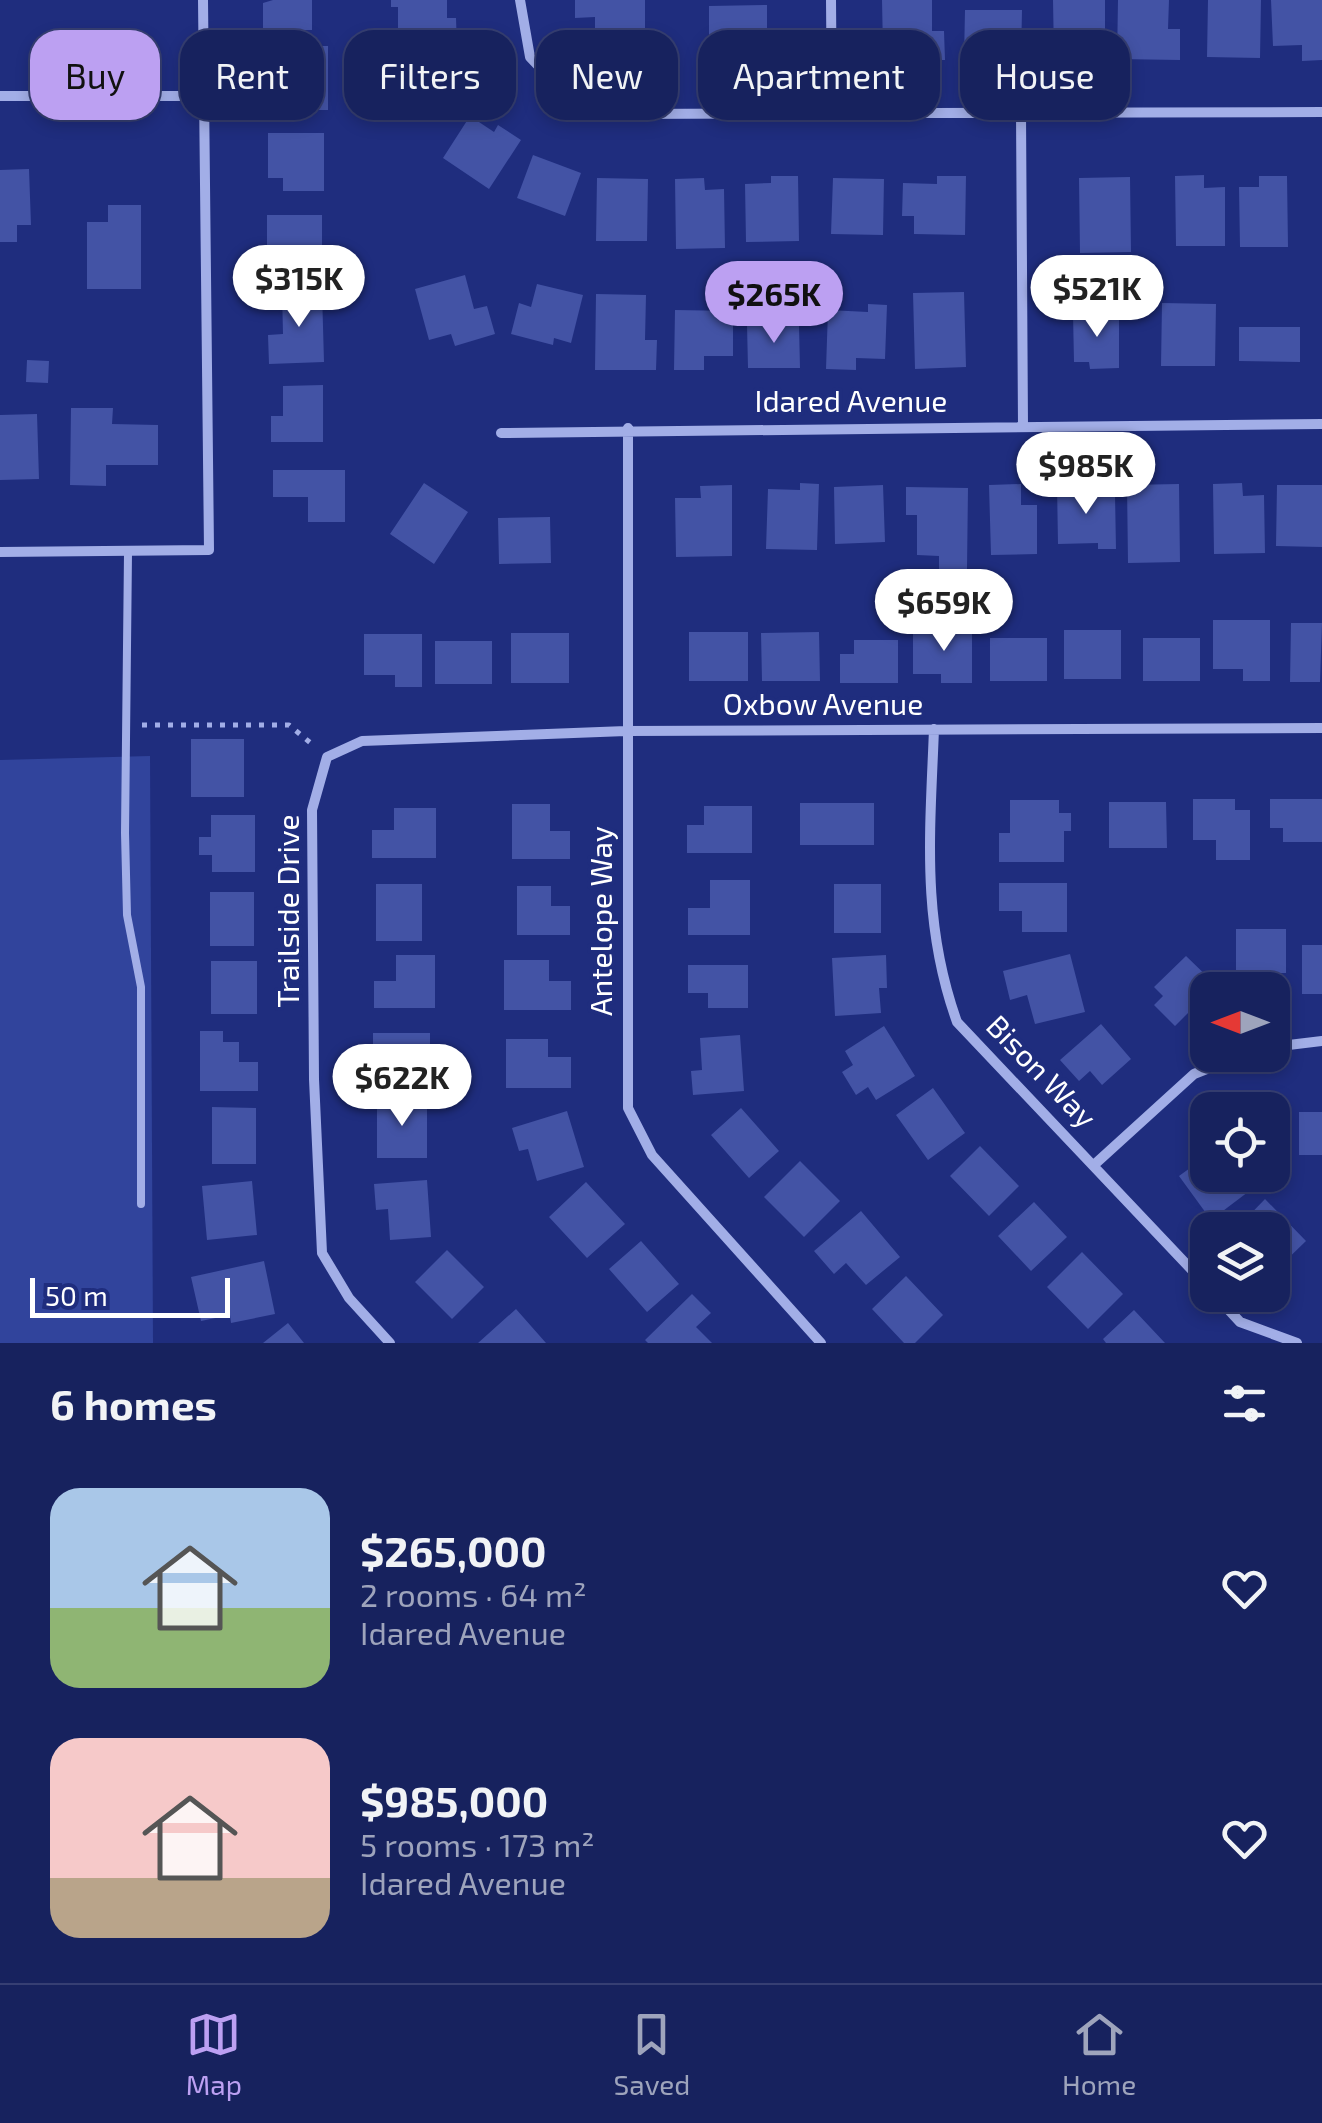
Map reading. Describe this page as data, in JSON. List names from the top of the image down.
{
  "streets": {
    "street": [
      "Idared Avenue",
      "Oxbow Avenue",
      "Trailside Drive",
      "Antelope Way",
      "Bison Way"
    ]
  },
  "crossings": [
    ["Idared Avenue", "Antelope Way"],
    ["Oxbow Avenue", "Trailside Drive"],
    ["Oxbow Avenue", "Antelope Way"],
    ["Oxbow Avenue", "Bison Way"]
  ],
  "scale_bar": "50 m",
  "north": "left",
  "page": {
    "chip": [
      "Buy",
      "Rent",
      "Filters",
      "New",
      "Apartment",
      "House"
    ],
    "price": [
      "$315K",
      "$521K",
      "$265K",
      "$985K",
      "$659K",
      "$622K"
    ],
    "scale": "50 m",
    "heading": "6 homes",
    "list": [
      {
        "name": "$265,000",
        "note": "2 rooms · 64 m² · Idared Avenue"
      },
      {
        "name": "$985,000",
        "note": "5 rooms · 173 m² · Idared Avenue"
      }
    ],
    "tabs": ["Map", "Saved", "Home"]
  }
}
